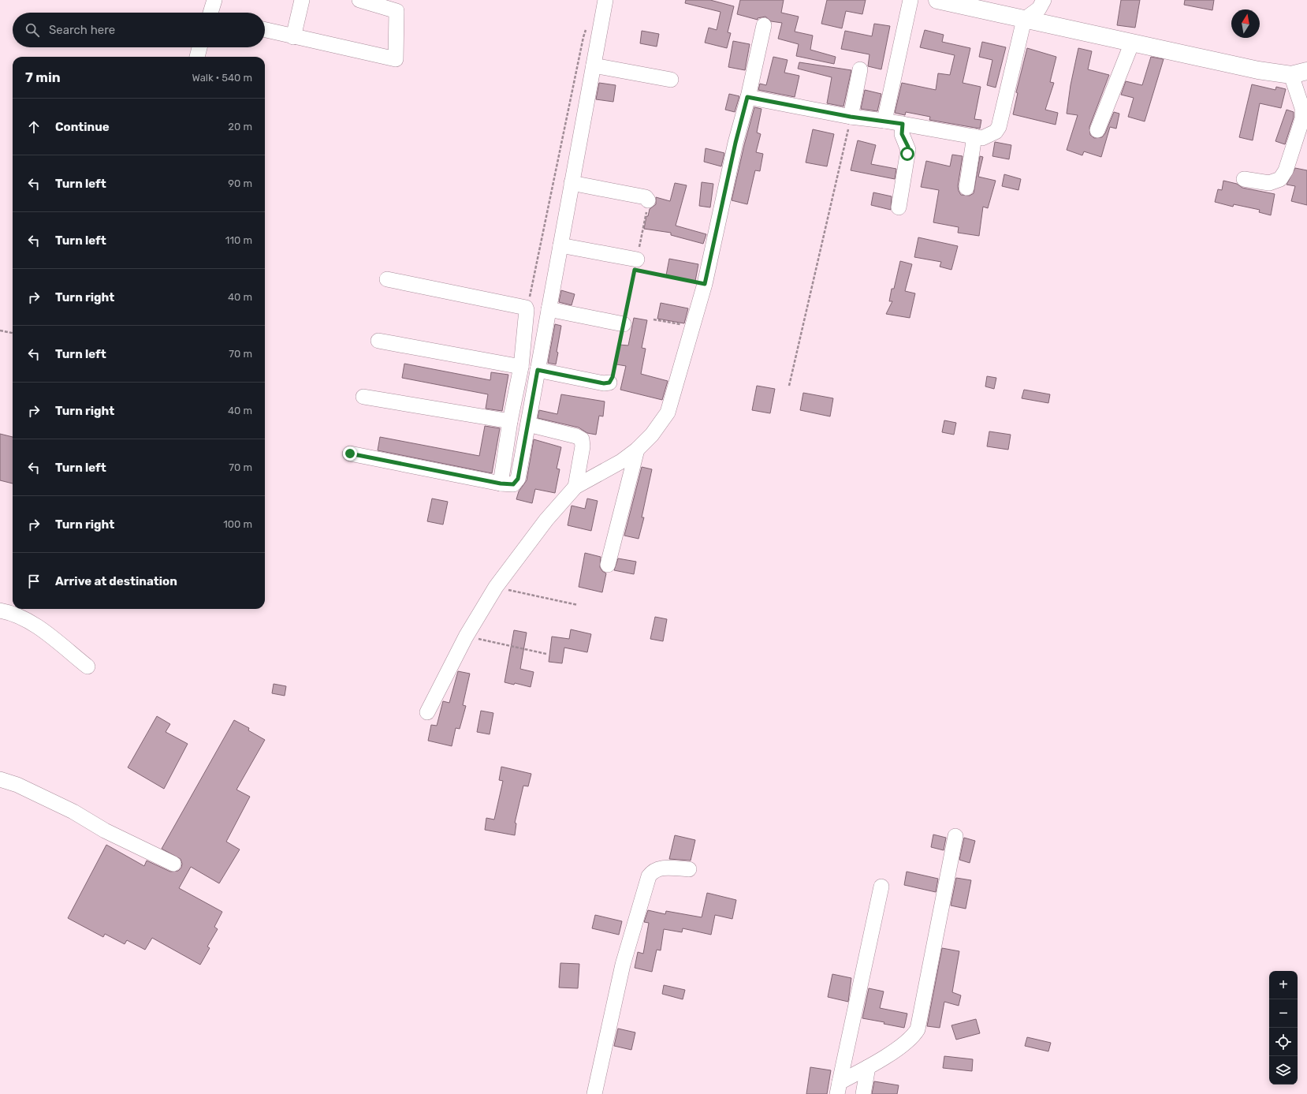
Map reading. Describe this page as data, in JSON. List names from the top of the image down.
{
  "north": "top",
  "page": {
    "search": "Search here",
    "heading": ["7 min", "Walk · 540 m"],
    "list": [
      ["Continue", "20 m"],
      ["Turn left", "90 m"],
      ["Turn left", "110 m"],
      ["Turn right", "40 m"],
      ["Turn left", "70 m"],
      ["Turn right", "40 m"],
      ["Turn left", "70 m"],
      ["Turn right", "100 m"],
      "Arrive at destination"
    ],
    "map_buttons": ["+", "−"]
  }
}
